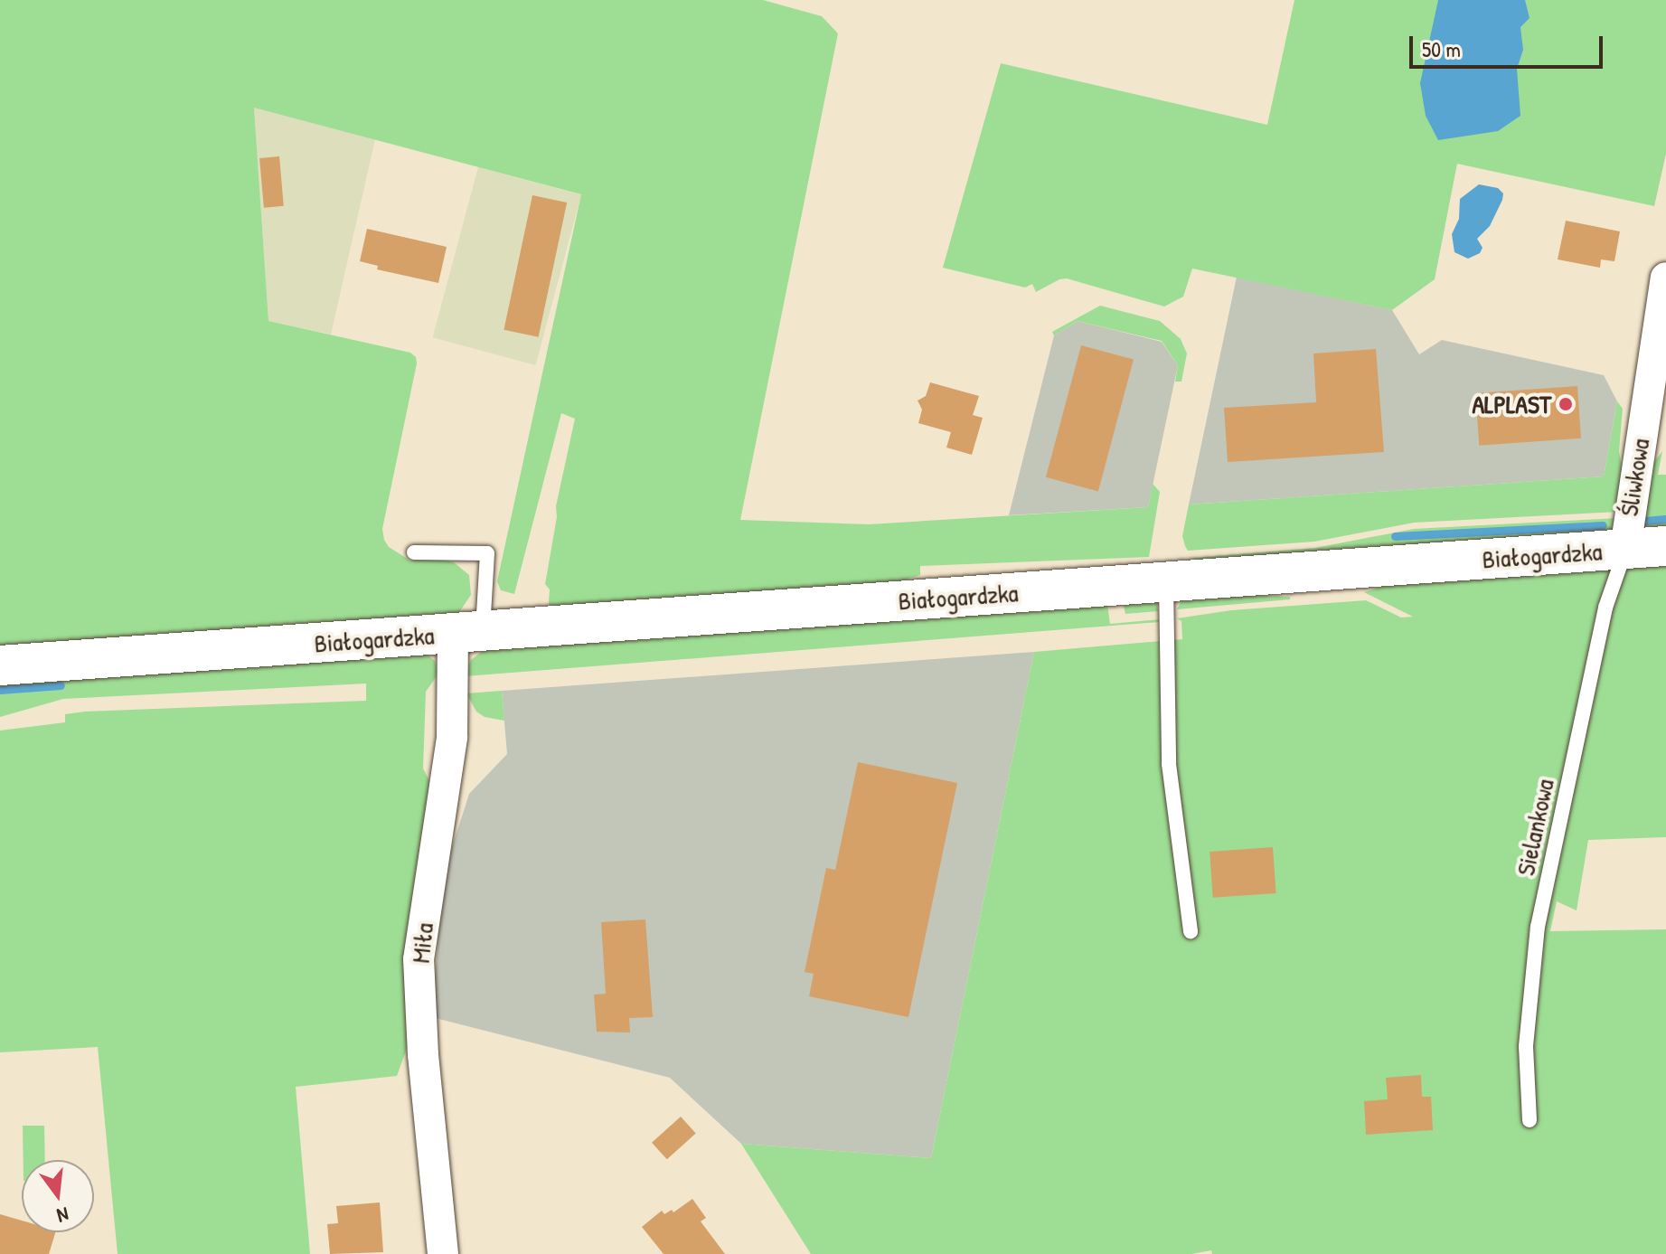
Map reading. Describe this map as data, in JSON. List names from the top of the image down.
{
  "streets": {
    "main road": ["Białogardzka"],
    "street": ["Śliwkowa", "Miła"],
    "lane": ["Sielankowa"]
  },
  "crossings": [
    ["Śliwkowa", "Białogardzka"],
    ["Śliwkowa", "Sielankowa"],
    ["Białogardzka", "Sielankowa"],
    ["Białogardzka", "Miła"]
  ],
  "places": ["ALPLAST"],
  "scale_bar": "50 m",
  "north": "bottom"
}
